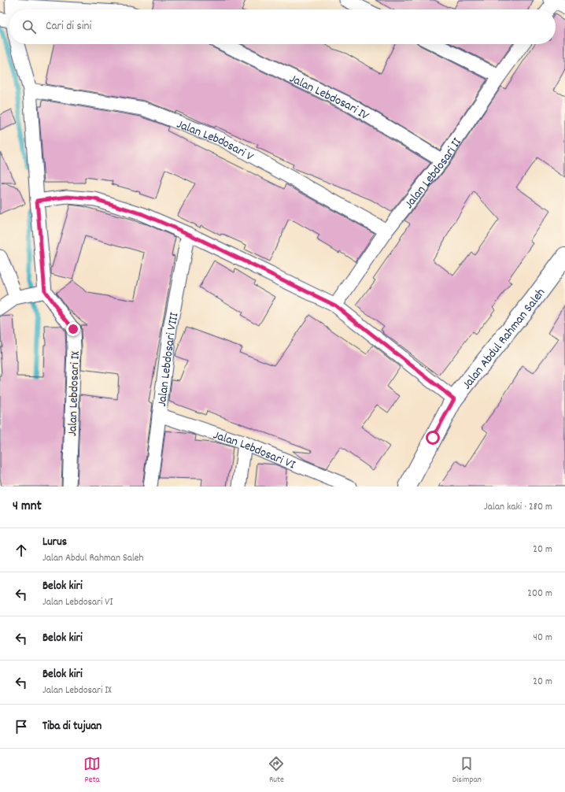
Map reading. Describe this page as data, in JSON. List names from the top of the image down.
{
  "streets": {
    "street": [
      "Jalan Lebdosari IV",
      "Jalan Lebdosari V",
      "Jalan Lebdosari II",
      "Jalan Abdul Rahman Saleh",
      "Jalan Lebdosari VIII",
      "Jalan Lebdosari IX",
      "Jalan Lebdosari VI"
    ]
  },
  "crossings": [
    ["Jalan Lebdosari IV", "Jalan Lebdosari II"],
    ["Jalan Lebdosari V", "Jalan Lebdosari II"],
    ["Jalan Lebdosari VIII", "Jalan Lebdosari VI"]
  ],
  "page": {
    "search": "Cari di sini",
    "heading": ["4 mnt", "Jalan kaki · 280 m"],
    "list": [
      ["Lurus", "Jalan Abdul Rahman Saleh", "20 m"],
      ["Belok kiri", "Jalan Lebdosari VI", "200 m"],
      ["Belok kiri", "40 m"],
      ["Belok kiri", "Jalan Lebdosari IX", "20 m"],
      "Tiba di tujuan"
    ],
    "nav": ["Peta", "Rute", "Disimpan"]
  }
}
